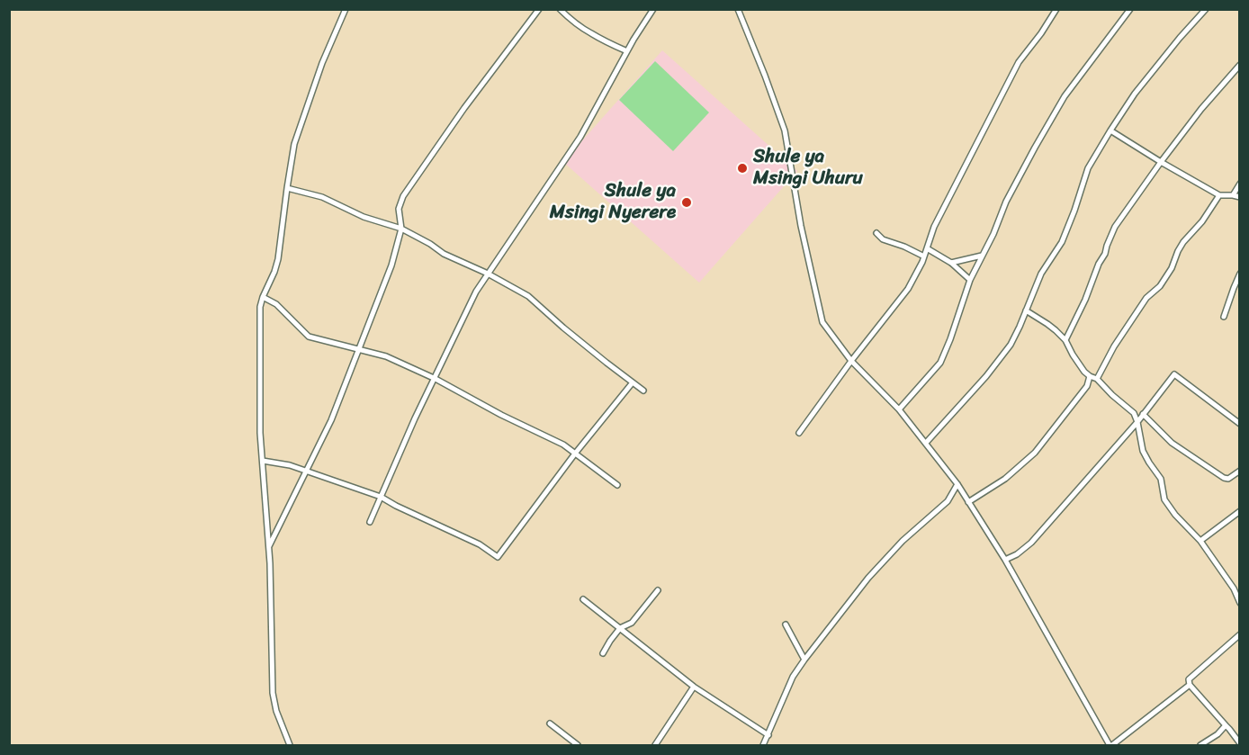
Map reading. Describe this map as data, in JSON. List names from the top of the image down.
{
  "places": ["Shule ya Msingi Uhuru", "Shule ya Msingi Nyerere"]
}
